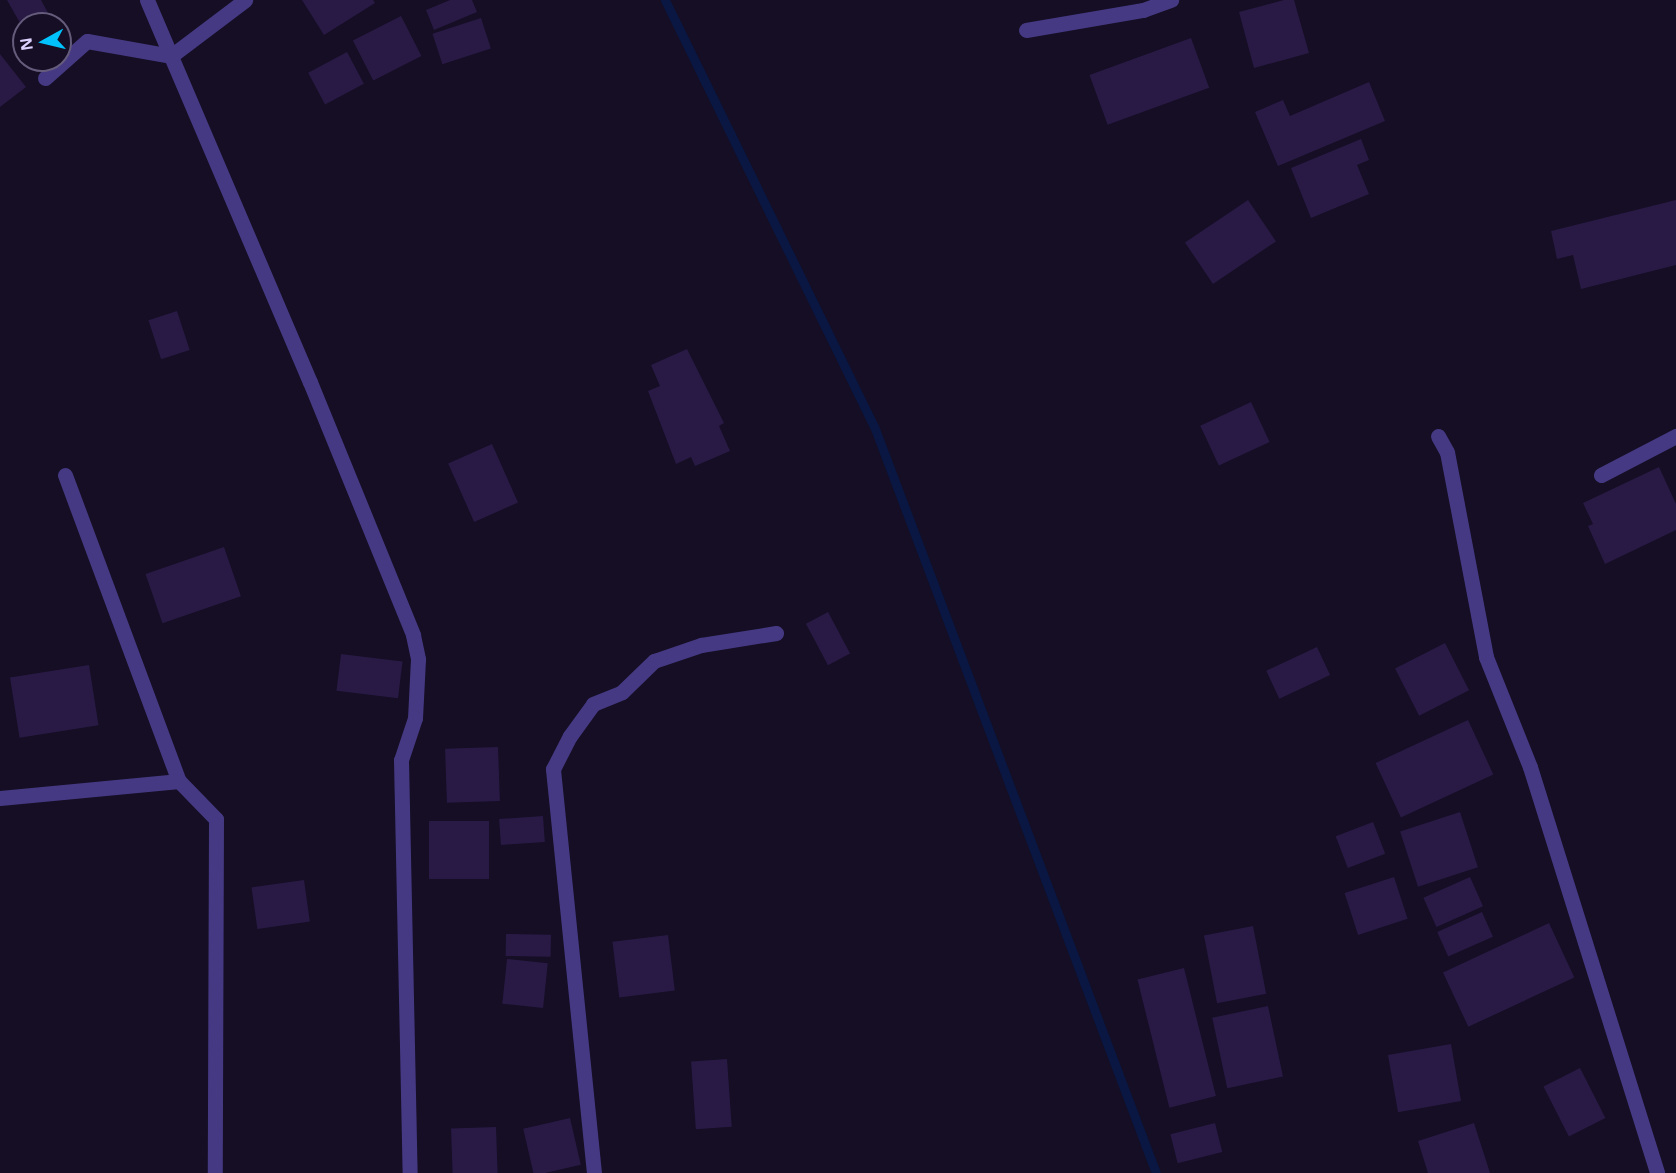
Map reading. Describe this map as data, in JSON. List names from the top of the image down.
{
  "north": "left"
}
